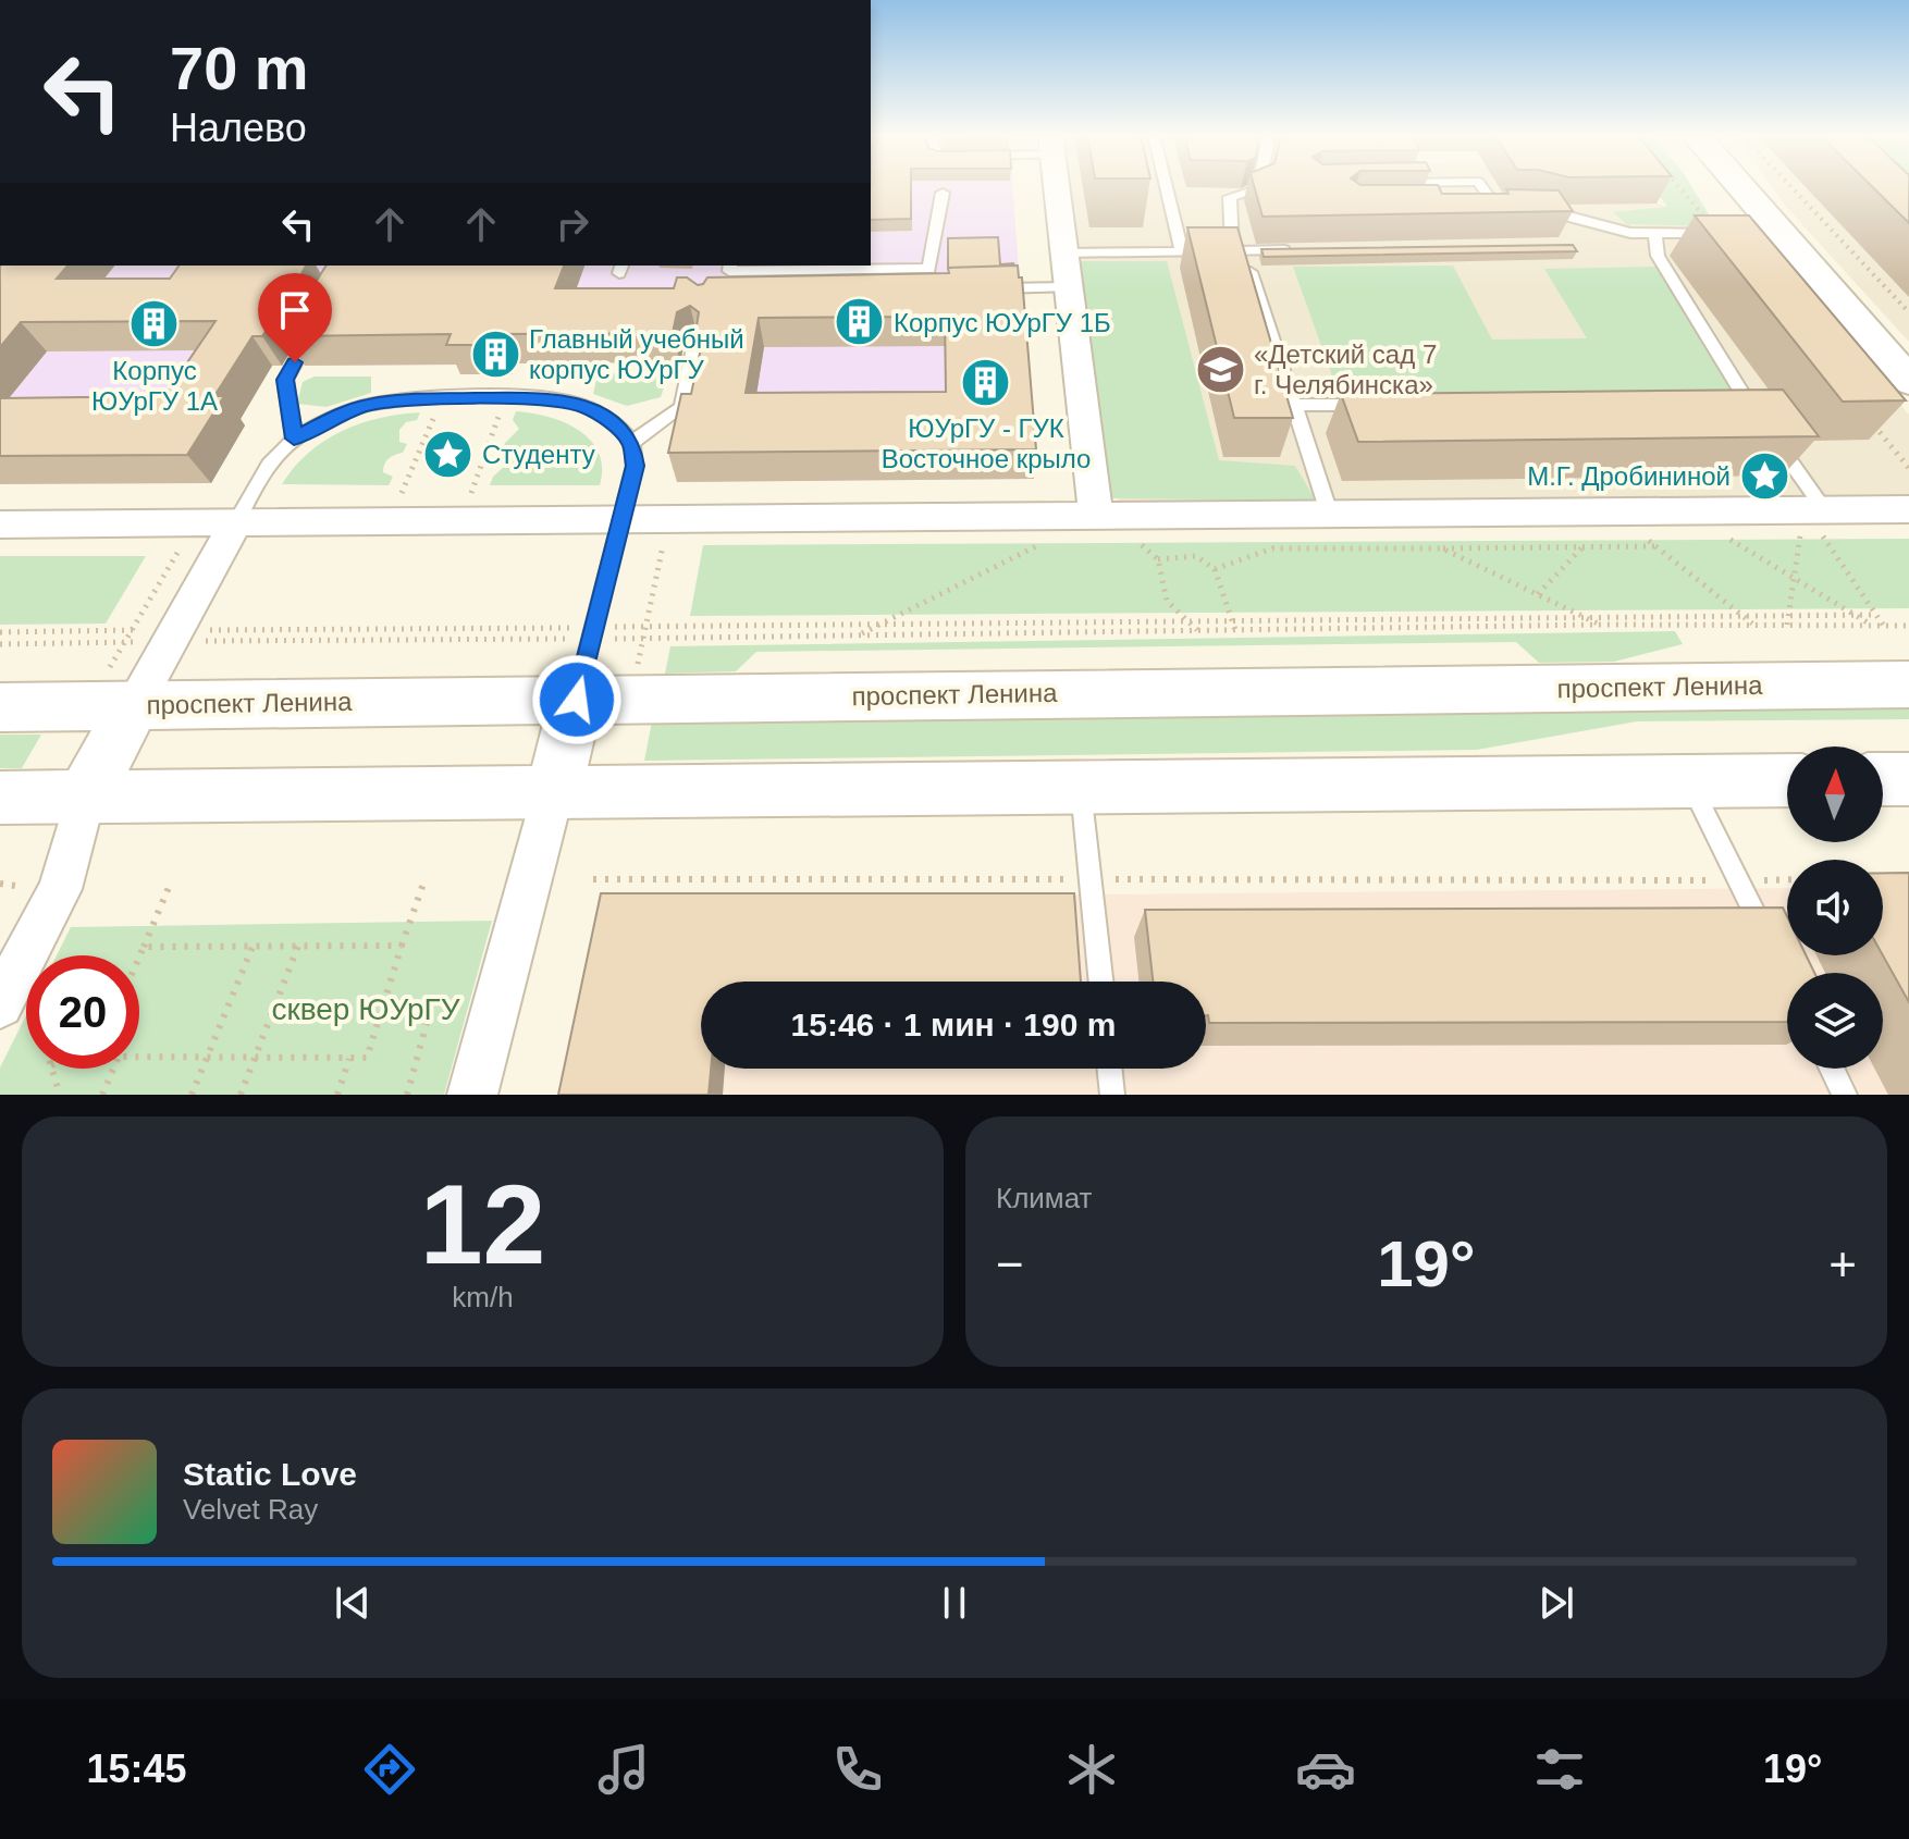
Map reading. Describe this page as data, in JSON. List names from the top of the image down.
{
  "streets": {
    "main road": ["проспект Ленина"]
  },
  "parks": ["сквер ЮУрГУ"],
  "places": {
    "building": [
      "Корпус ЮУрГУ 1Б",
      "Корпус ЮУрГУ 1А",
      "Главный учебный корпус ЮУрГУ",
      "ЮУрГУ - ГУК Восточное крыло"
    ],
    "school or university": ["«Детский сад 7 г. Челябинска»"],
    "place": ["Студенту", "М.Г. Дробининой"]
  },
  "north": "top",
  "page": {
    "turn": ["70 m", "Налево"],
    "limit": "20",
    "trip": "15:46 · 1 мин · 190 m",
    "tile": [
      ["12", "km/h"],
      "Климат"
    ],
    "heat": ["−", "19°", "+"],
    "song": ["Static Love", "Velvet Ray"],
    "tabs": ["15:45", "19°"]
  }
}
